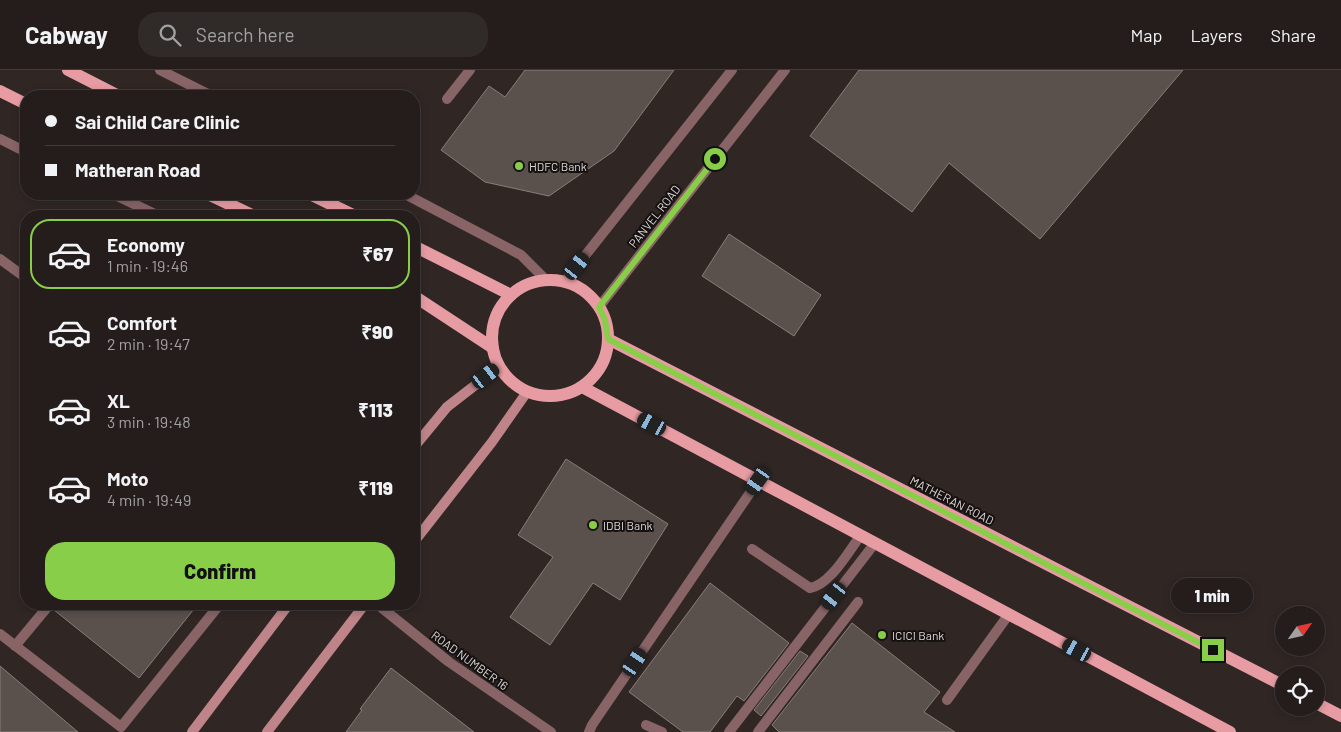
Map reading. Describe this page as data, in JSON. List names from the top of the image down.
{
  "streets": {
    "main road": ["MATHERAN ROAD"],
    "street": ["PANVEL ROAD", "ROAD NUMBER 16"]
  },
  "crossings": [
    ["PANVEL ROAD", "MATHERAN ROAD"]
  ],
  "places": ["HDFC Bank", "IDBI Bank", "ICICI Bank"],
  "north": "top right",
  "page": {
    "header": "Cabway",
    "search": "Search here",
    "nav": ["Map", "Layers", "Share"],
    "banner": ["Sai Child Care Clinic", "Matheran Road"],
    "list": [
      {
        "name": "Economy",
        "note": "1 min · 19:46",
        "value": "₹67"
      },
      {
        "name": "Comfort",
        "note": "2 min · 19:47",
        "value": "₹90"
      },
      {
        "name": "XL",
        "note": "3 min · 19:48",
        "value": "₹113"
      },
      {
        "name": "Moto",
        "note": "4 min · 19:49",
        "value": "₹119"
      }
    ],
    "buttons": "Confirm",
    "bubble": "1 min"
  }
}
